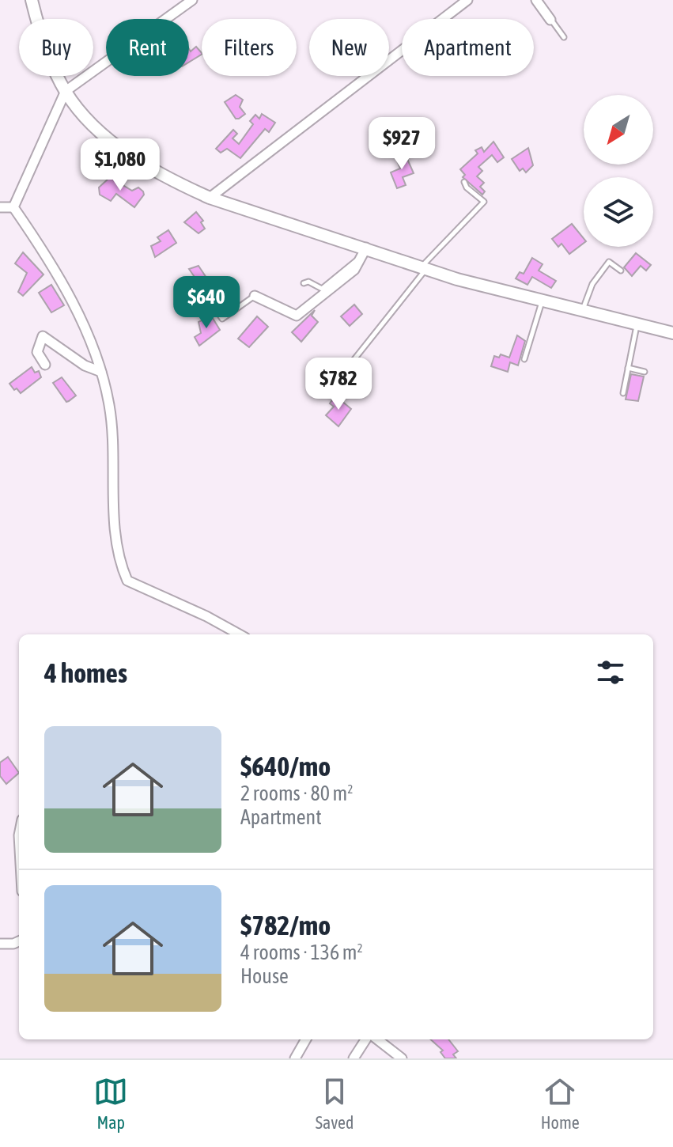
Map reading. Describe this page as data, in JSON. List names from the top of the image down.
{
  "north": "bottom left",
  "page": {
    "chip": [
      "Buy",
      "Rent",
      "Filters",
      "New",
      "Apartment"
    ],
    "price": [
      "$927",
      "$1,080",
      "$640",
      "$782"
    ],
    "heading": "4 homes",
    "list": [
      {
        "name": "$640/mo",
        "note": "2 rooms · 80 m² · Apartment"
      },
      {
        "name": "$782/mo",
        "note": "4 rooms · 136 m² · House"
      }
    ],
    "tabs": ["Map", "Saved", "Home"]
  }
}
